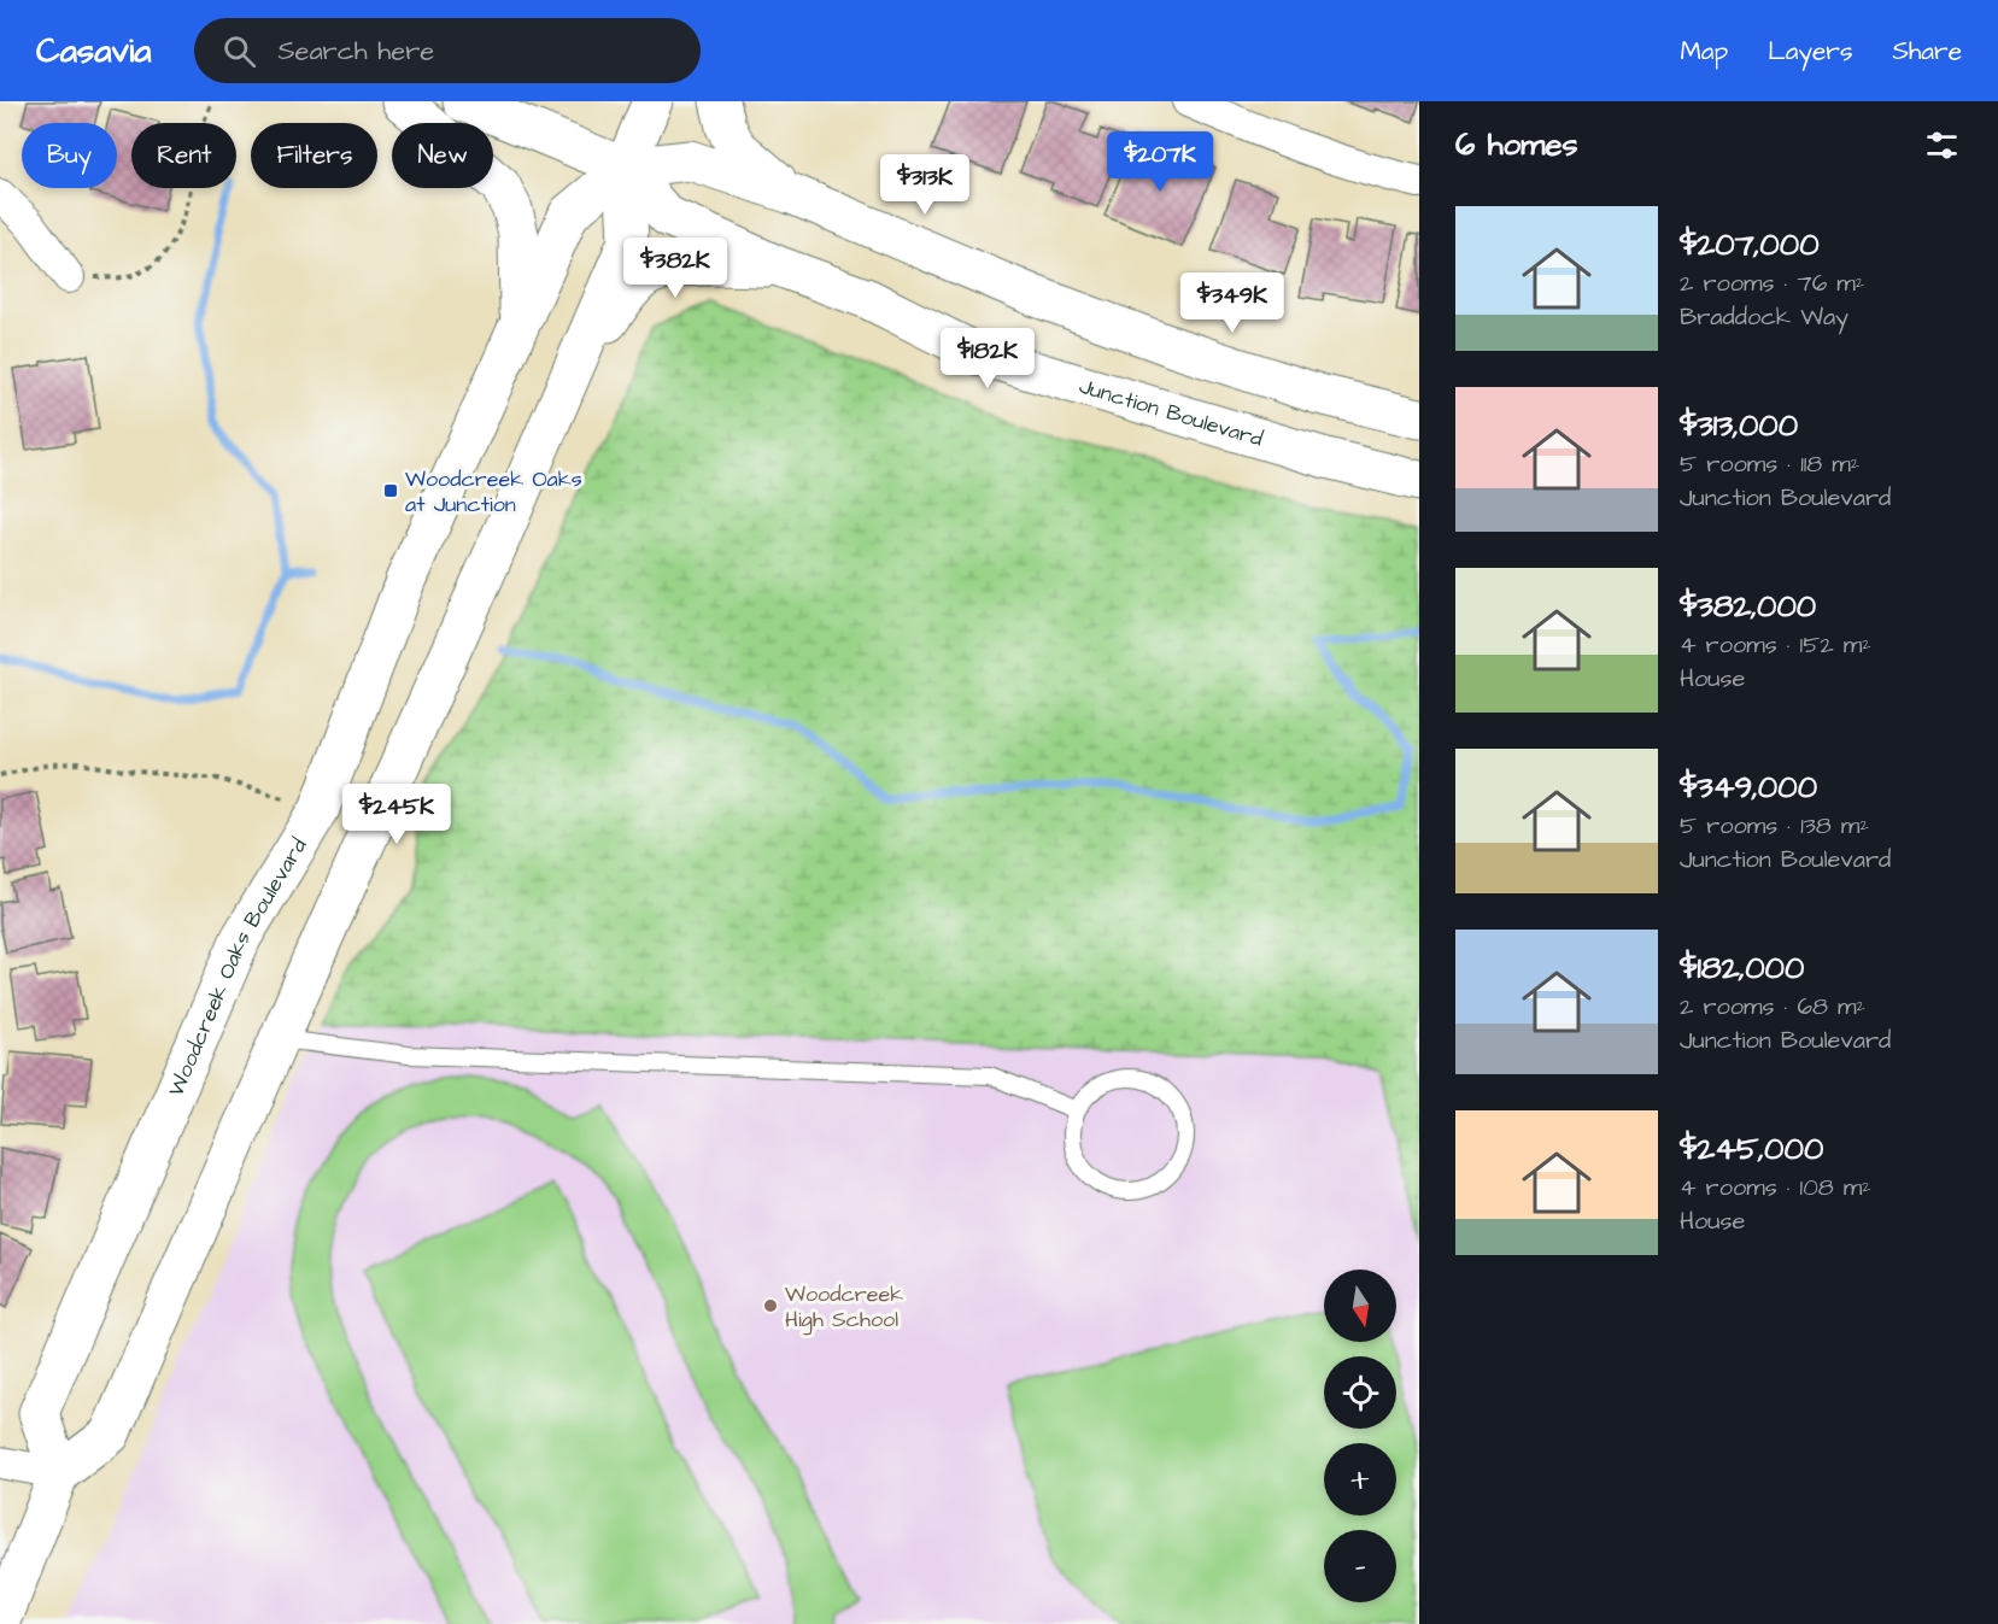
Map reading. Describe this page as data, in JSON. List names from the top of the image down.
{
  "streets": {
    "main road": ["Junction Boulevard", "Woodcreek Oaks Boulevard"]
  },
  "crossings": [
    ["Junction Boulevard", "Woodcreek Oaks Boulevard"]
  ],
  "places": {
    "transit": ["Woodcreek Oaks at Junction"],
    "other": ["Woodcreek High School"]
  },
  "north": "bottom",
  "page": {
    "header": "Casavia",
    "search": "Search here",
    "nav": ["Map", "Layers", "Share"],
    "heading": "6 homes",
    "chip": [
      "Buy",
      "Rent",
      "Filters",
      "New"
    ],
    "price": [
      "$207K",
      "$313K",
      "$382K",
      "$349K",
      "$182K",
      "$245K"
    ],
    "list": [
      {
        "name": "$207,000",
        "note": "2 rooms · 76 m² · Braddock Way"
      },
      {
        "name": "$313,000",
        "note": "5 rooms · 118 m² · Junction Boulevard"
      },
      {
        "name": "$382,000",
        "note": "4 rooms · 152 m² · House"
      },
      {
        "name": "$349,000",
        "note": "5 rooms · 138 m² · Junction Boulevard"
      },
      {
        "name": "$182,000",
        "note": "2 rooms · 68 m² · Junction Boulevard"
      },
      {
        "name": "$245,000",
        "note": "4 rooms · 108 m² · House"
      }
    ],
    "map_buttons": ["+", "−"]
  }
}
